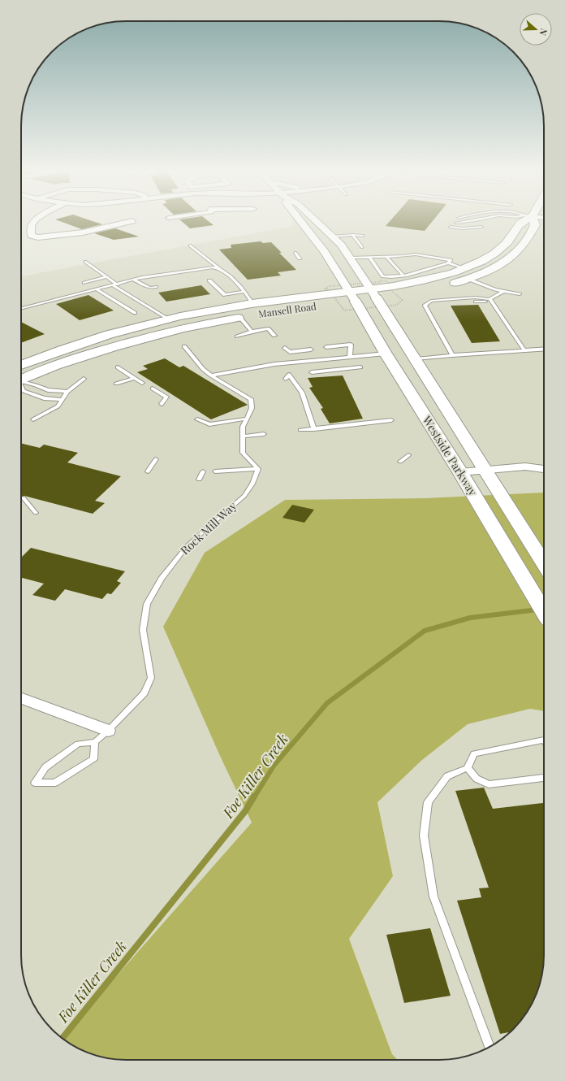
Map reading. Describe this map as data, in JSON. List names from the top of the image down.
{
  "streets": {
    "main road": ["Mansell Road", "Westside Parkway"],
    "lane": ["Rock Mill Way"]
  },
  "crossings": [
    ["Mansell Road", "Westside Parkway"]
  ],
  "water": ["Foe Killer Creek"],
  "north": "right"
}
